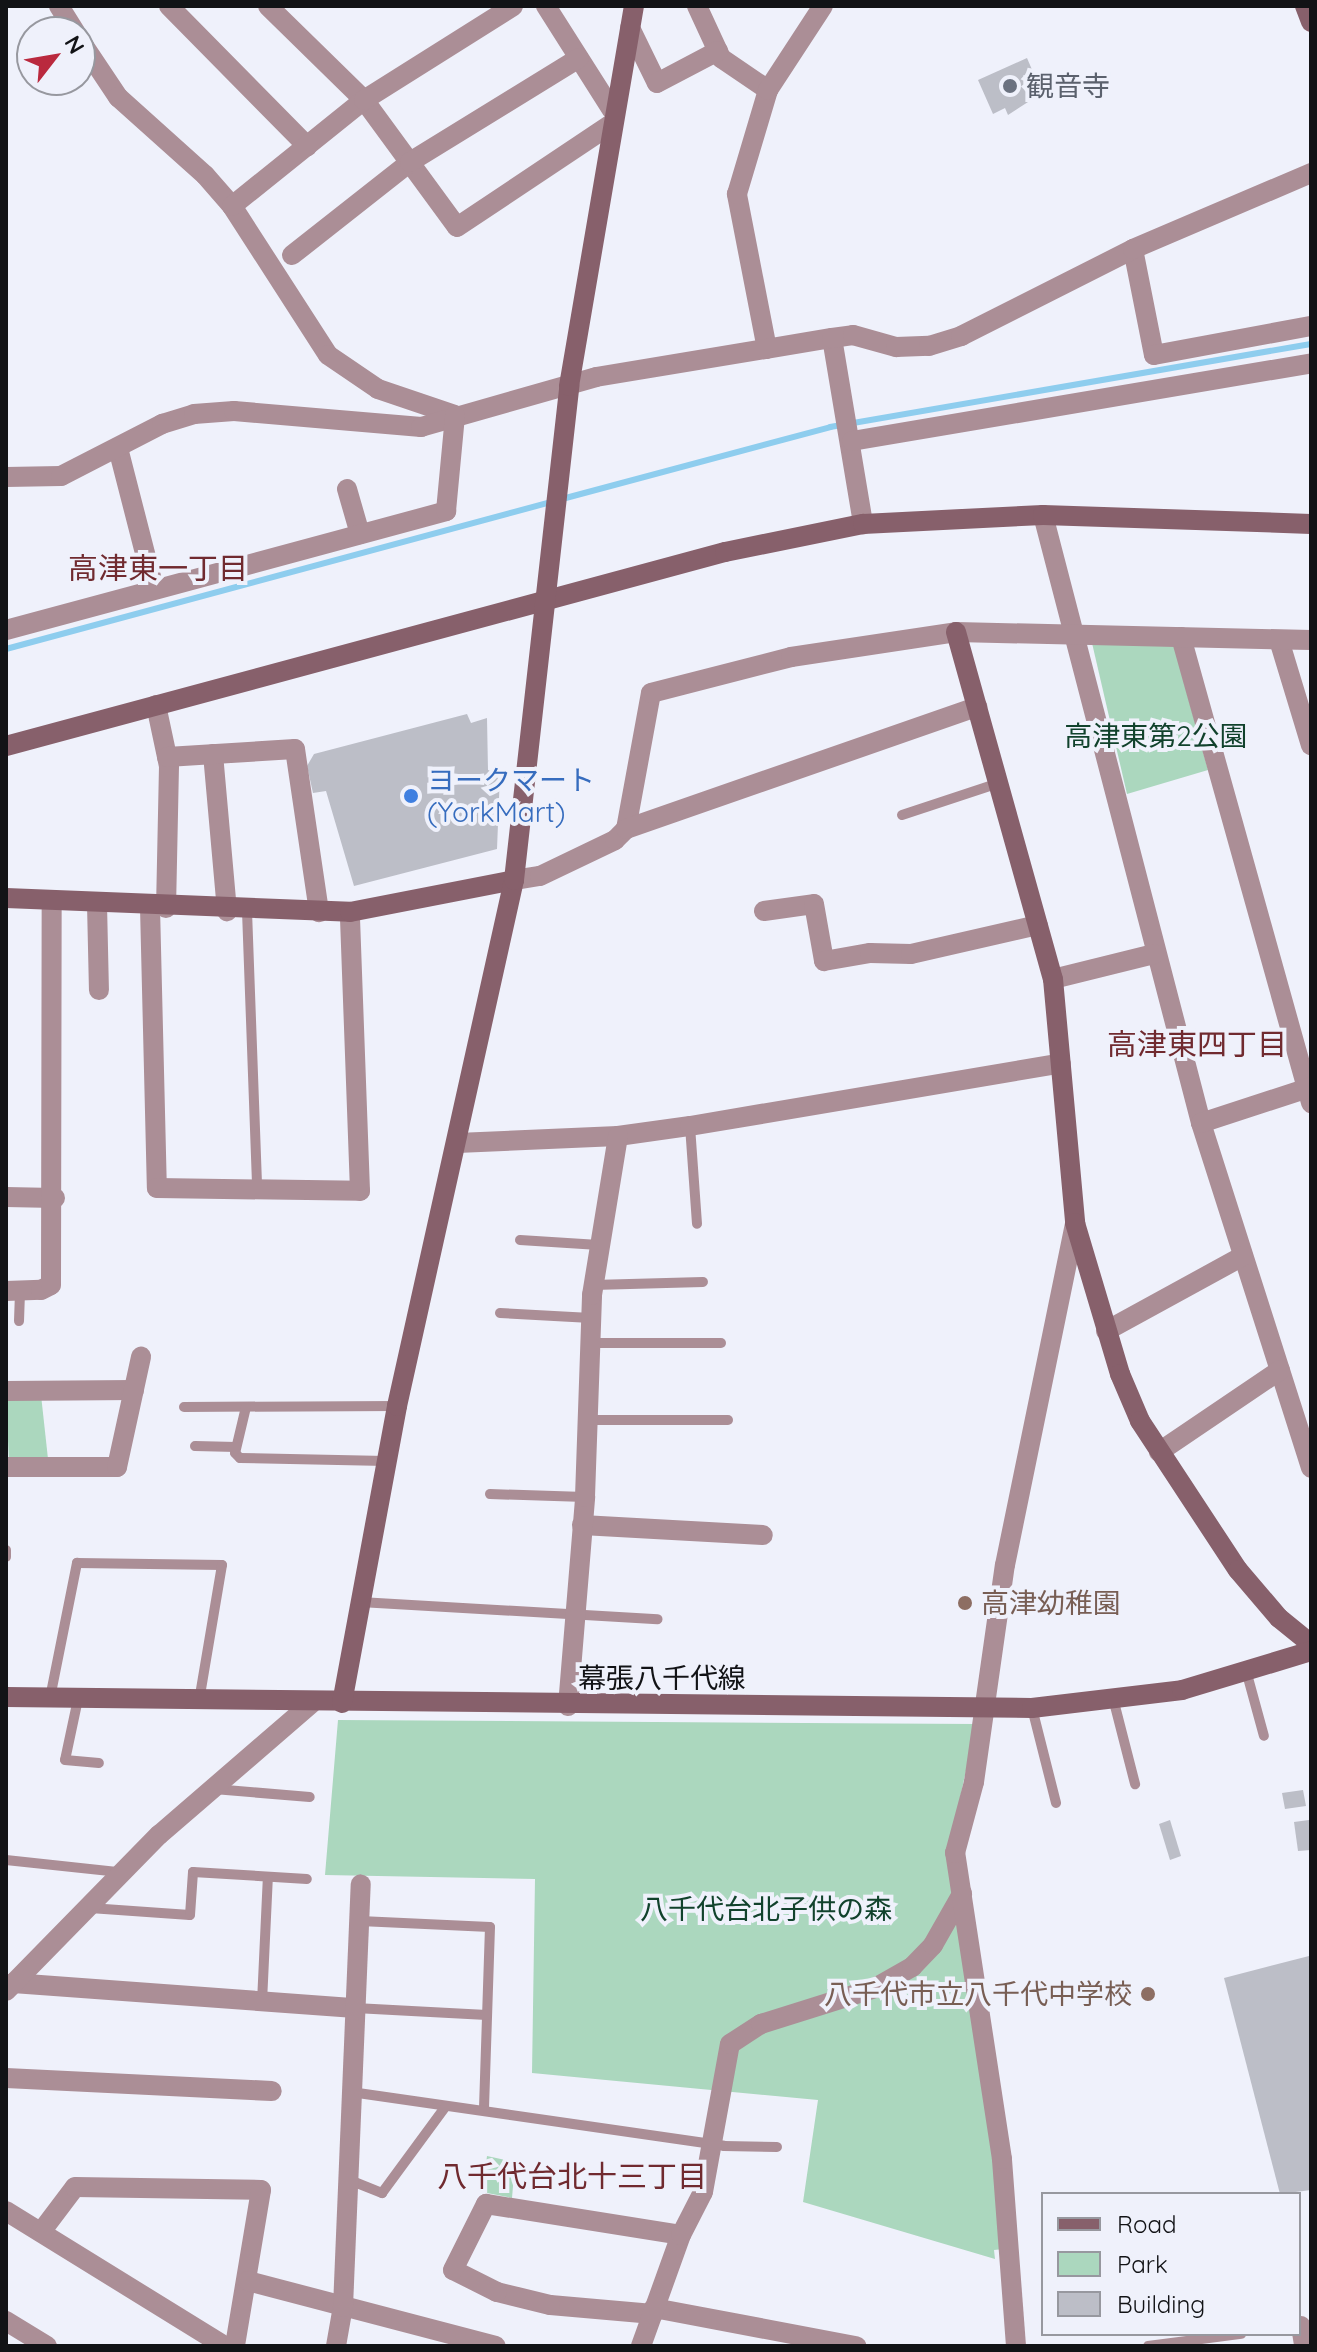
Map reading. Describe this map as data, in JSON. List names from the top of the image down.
{
  "streets": {
    "street": ["幕張八千代線"]
  },
  "districts": ["高津東一丁目", "高津東四丁目", "八千代台北十三丁目"],
  "parks": ["高津東第2公園", "八千代台北子供の森"],
  "places": [
    "観音寺",
    "ヨークマート (YorkMart)",
    "高津幼稚園",
    "八千代市立八千代中学校"
  ],
  "legend": ["Road", "Park", "Building"],
  "north": "top right"
}
